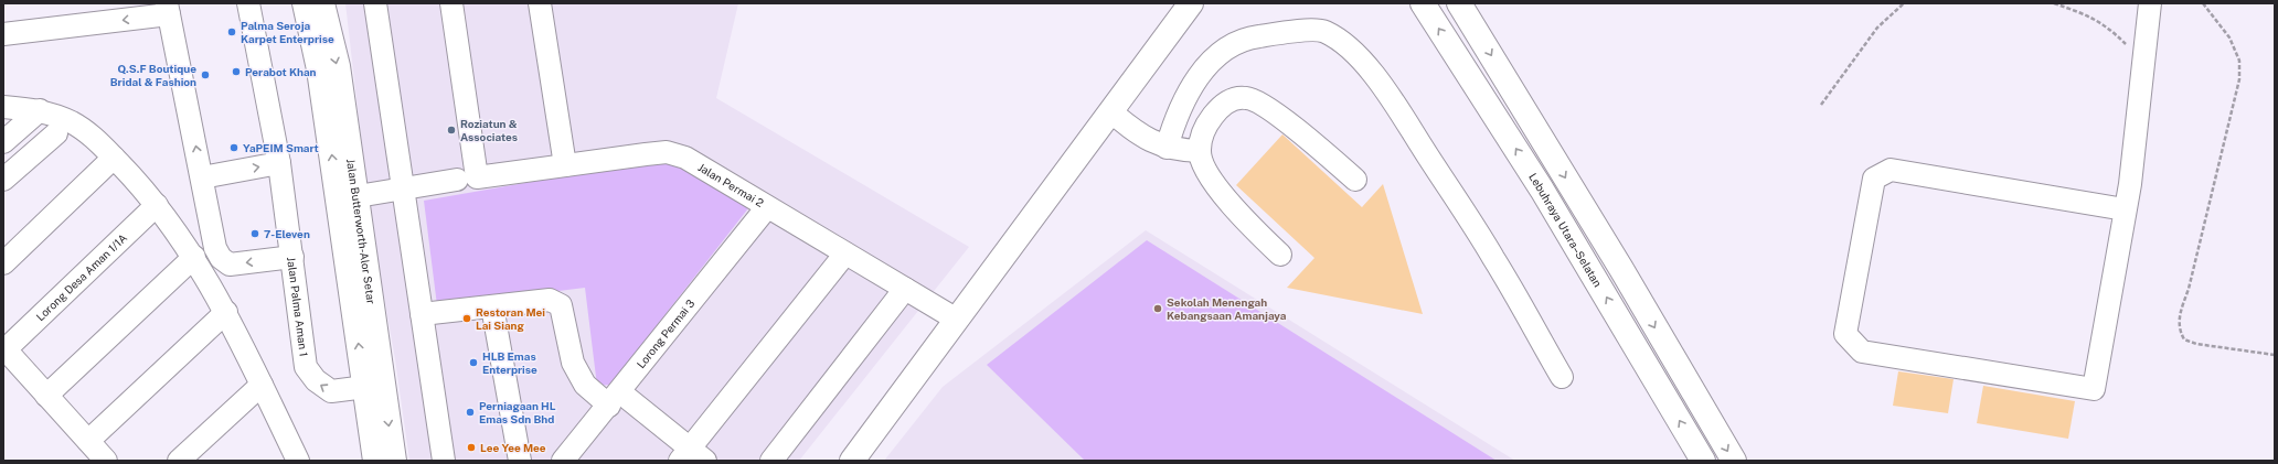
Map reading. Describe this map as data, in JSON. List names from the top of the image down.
{
  "streets": {
    "main road": ["Lebuhraya Utara–Selatan", "Jalan Butterworth-Alor Setar"],
    "street": [
      "Jalan Permai 2",
      "Lorong Desa Aman 1/1A",
      "Jalan Palma Aman 1",
      "Lorong Permai 3"
    ]
  },
  "crossings": [
    ["Jalan Permai 2", "Jalan Butterworth-Alor Setar"],
    ["Jalan Permai 2", "Lorong Permai 3"],
    ["Jalan Butterworth-Alor Setar", "Jalan Palma Aman 1"]
  ],
  "places": [
    "Palma Seroja Karpet Enterprise",
    "Perabot Khan",
    "Q.S.F Boutique Bridal & Fashion",
    "Roziatun & Associates",
    "YaPEIM Smart",
    "7-Eleven",
    "Sekolah Menengah Kebangsaan Amanjaya",
    "Restoran Mei Lai Siang",
    "HLB Emas Enterprise",
    "Perniagaan HL Emas Sdn Bhd",
    "Lee Yee Mee"
  ]
}
